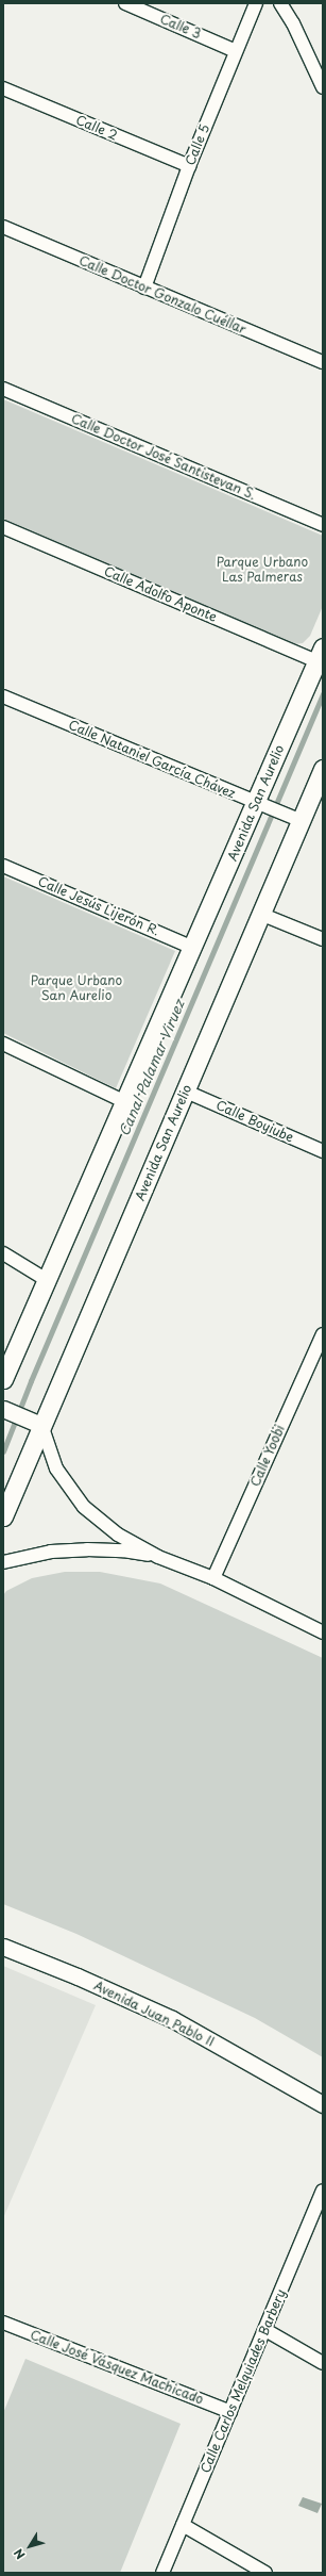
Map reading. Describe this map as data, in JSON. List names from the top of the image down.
{
  "streets": {
    "main road": ["Avenida San Aurelio"],
    "street": [
      "Calle 3",
      "Calle 2",
      "Calle 5",
      "Calle Doctor Gonzalo Cuéllar",
      "Calle Doctor José Santistevan S.",
      "Calle Adolfo Aponte",
      "Calle Nataniel García Chávez",
      "Calle Jesús Lijerón R.",
      "Calle Boyiube",
      "Calle Yoobi",
      "Avenida Juan Pablo II",
      "Calle José Vásquez Machicado",
      "Calle Carlos Melquiades Barbery"
    ]
  },
  "crossings": [
    ["Calle 3", "Calle 5"],
    ["Calle 2", "Calle 5"],
    ["Calle 5", "Calle Doctor Gonzalo Cuéllar"],
    ["Calle Adolfo Aponte", "Avenida San Aurelio"],
    ["Calle Nataniel García Chávez", "Avenida San Aurelio"],
    ["Avenida San Aurelio", "Calle Jesús Lijerón R."],
    ["Avenida San Aurelio", "Calle Boyiube"],
    ["Calle José Vásquez Machicado", "Calle Carlos Melquiades Barbery"]
  ],
  "water": ["Canal Palamar Viruez"],
  "parks": ["Parque Urbano Las Palmeras", "Parque Urbano San Aurelio"],
  "north": "bottom left"
}
